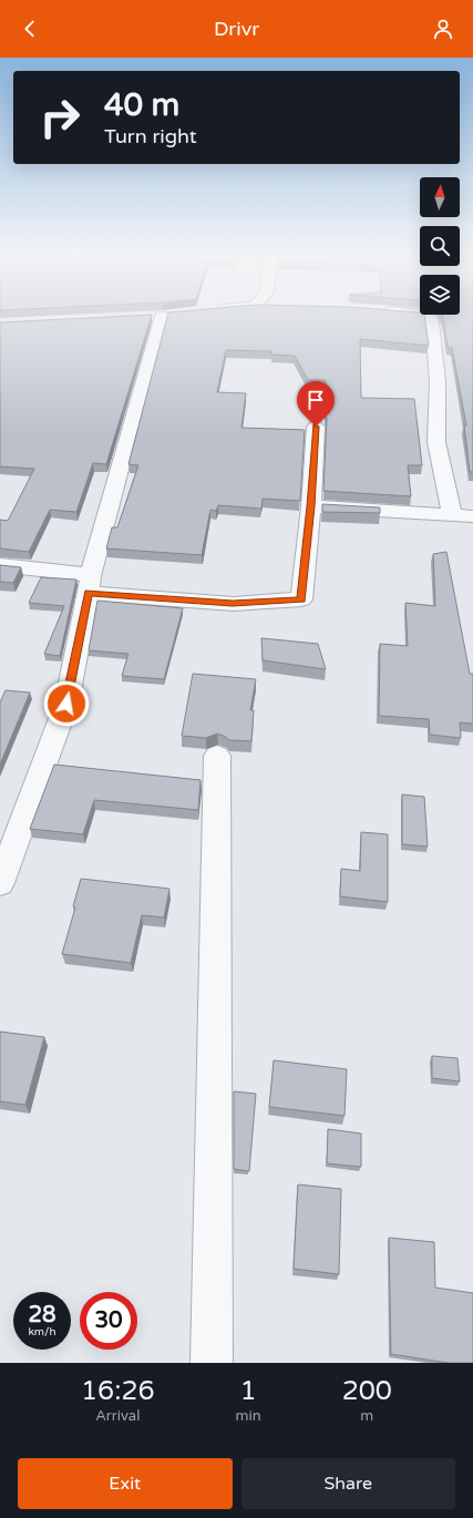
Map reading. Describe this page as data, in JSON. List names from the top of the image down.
{
  "north": "top",
  "page": {
    "header": "Drivr",
    "turn": ["40 m", "Turn right"],
    "speed": "28 km/h",
    "limit": "30",
    "eta": [
      "16:26",
      "Arrival",
      "1",
      "min",
      "200",
      "m"
    ],
    "buttons": ["Exit", "Share"]
  }
}
